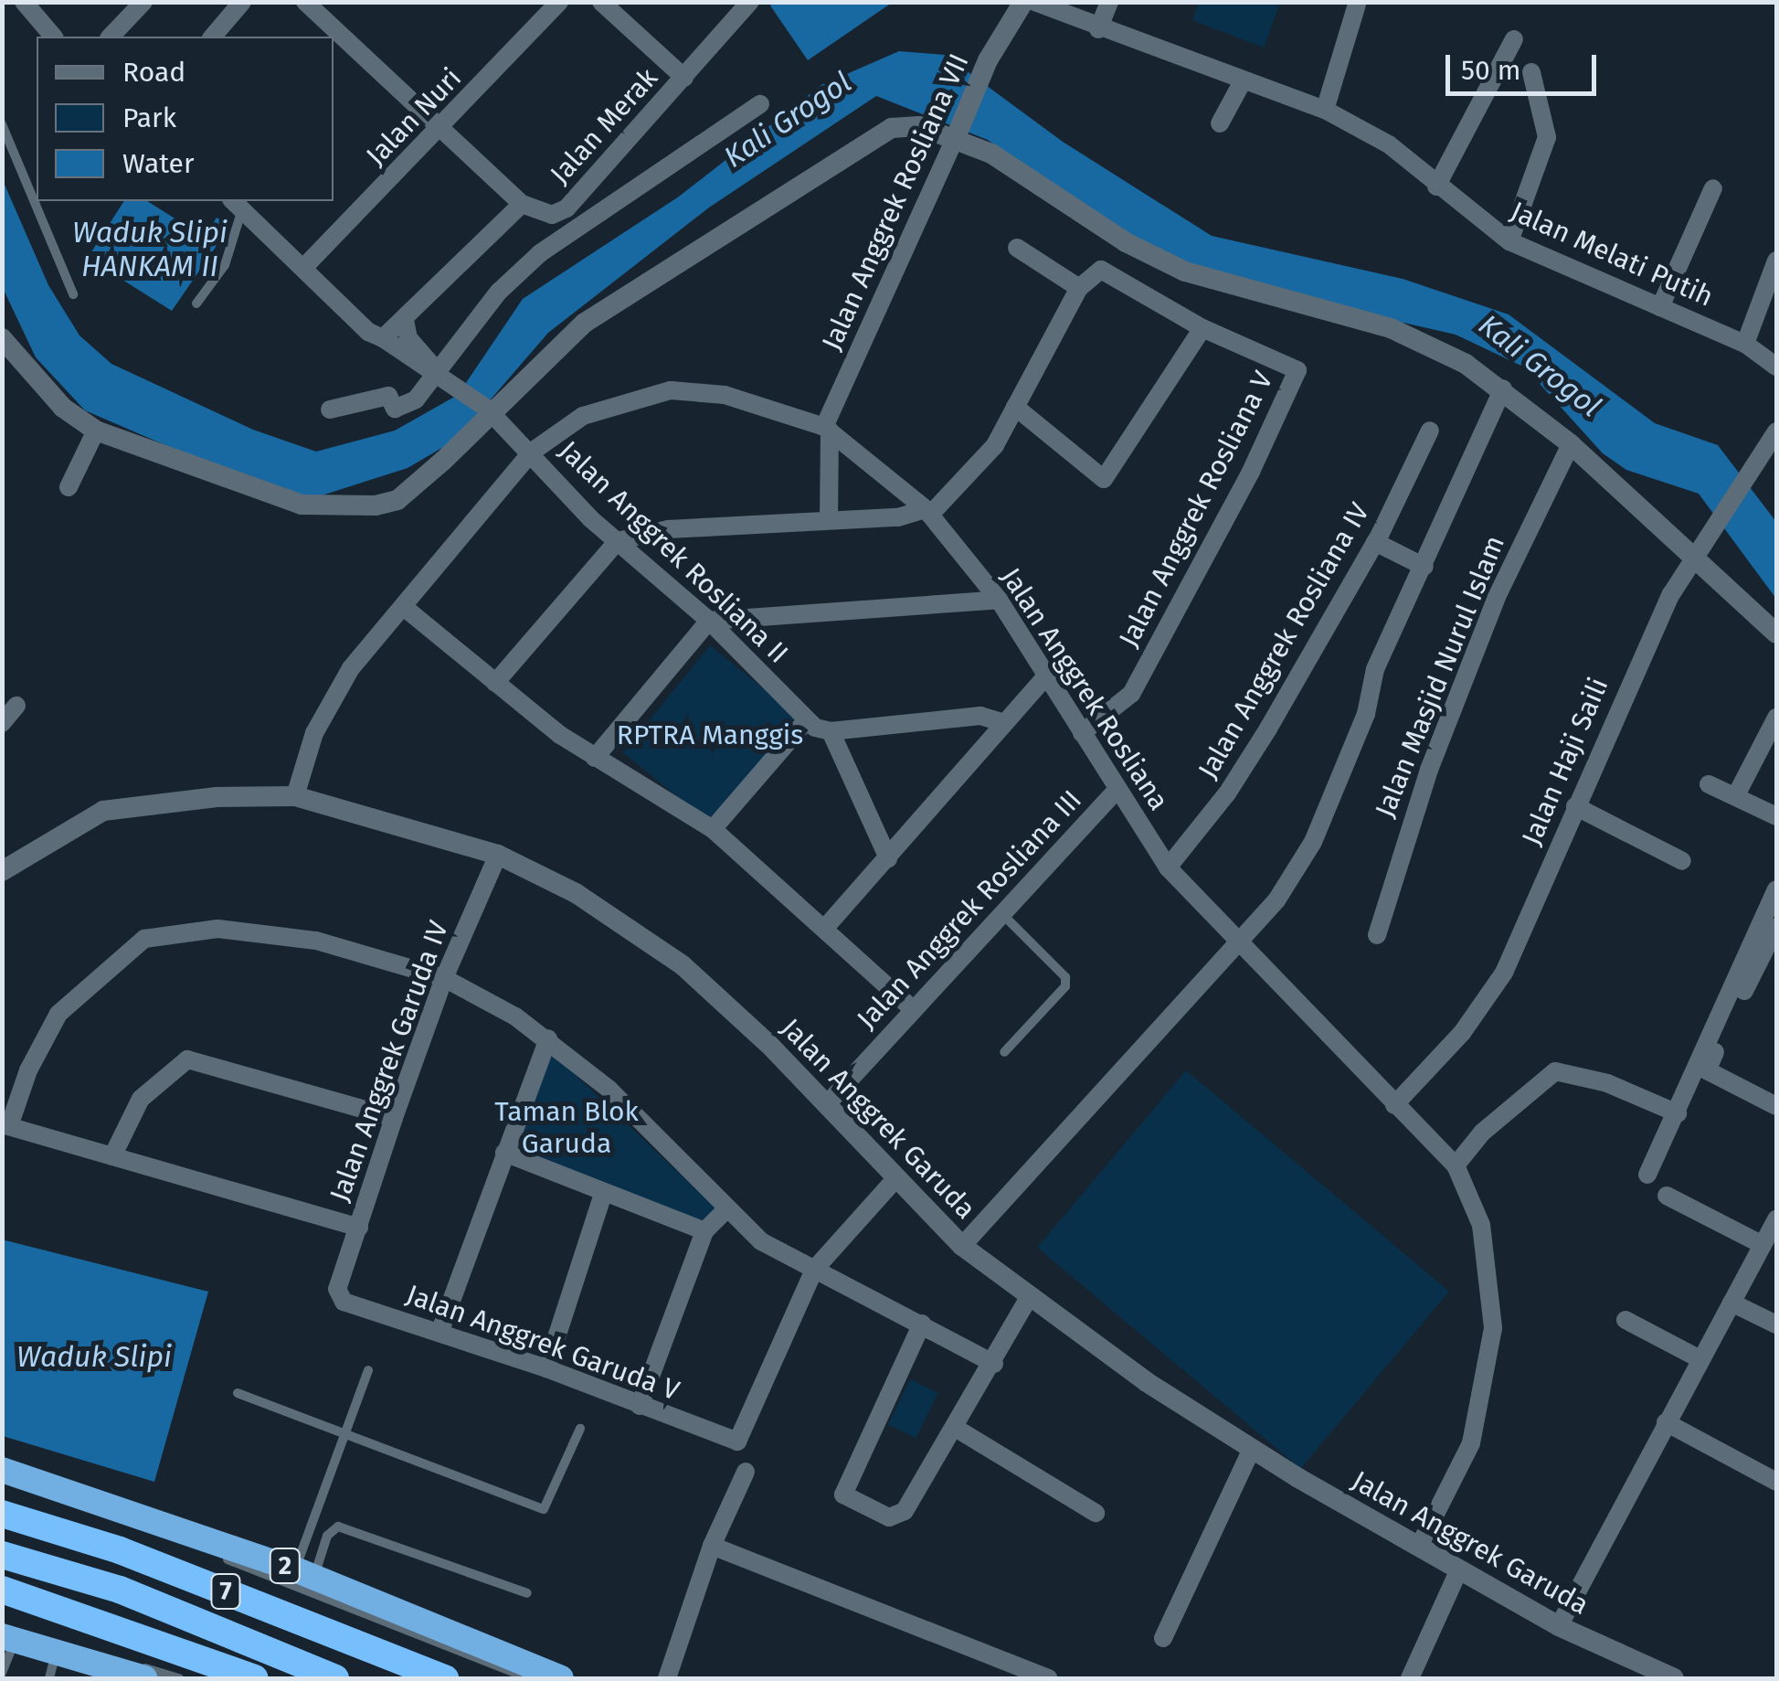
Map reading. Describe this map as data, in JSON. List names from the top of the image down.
{
  "streets": {
    "highway": ["2", "7"],
    "street": [
      "Jalan Nuri",
      "Jalan Merak",
      "Jalan Anggrek Rosliana VII",
      "Jalan Melati Putih",
      "Jalan Anggrek Rosliana V",
      "Jalan Anggrek Rosliana II",
      "Jalan Anggrek Rosliana IV",
      "Jalan Masjid Nurul Islam",
      "Jalan Anggrek Rosliana",
      "Jalan Haji Saili",
      "Jalan Anggrek Rosliana III",
      "Jalan Anggrek Garuda IV",
      "Jalan Anggrek Garuda",
      "Jalan Anggrek Garuda V"
    ]
  },
  "crossings": [
    ["Jalan Nuri", "Jalan Anggrek Rosliana II"],
    ["Jalan Merak", "Jalan Anggrek Rosliana II"],
    ["Jalan Anggrek Rosliana VII", "Jalan Anggrek Rosliana"],
    ["Jalan Anggrek Rosliana V", "Jalan Anggrek Rosliana"],
    ["Jalan Anggrek Rosliana II", "Jalan Anggrek Rosliana"],
    ["Jalan Anggrek Rosliana IV", "Jalan Anggrek Rosliana"],
    ["Jalan Anggrek Rosliana", "Jalan Haji Saili"],
    ["Jalan Anggrek Rosliana", "Jalan Anggrek Rosliana III"],
    ["Jalan Anggrek Rosliana", "Jalan Anggrek Garuda"],
    ["Jalan Anggrek Rosliana III", "Jalan Anggrek Garuda"],
    ["Jalan Anggrek Garuda IV", "Jalan Anggrek Garuda"],
    ["Jalan Anggrek Garuda IV", "Jalan Anggrek Garuda V"]
  ],
  "water": ["Kali Grogol", "Waduk Slipi HANKAM II", "Waduk Slipi"],
  "parks": ["RPTRA Manggis", "Taman Blok Garuda"],
  "legend": ["Road", "Park", "Water"],
  "scale_bar": "50 m"
}
